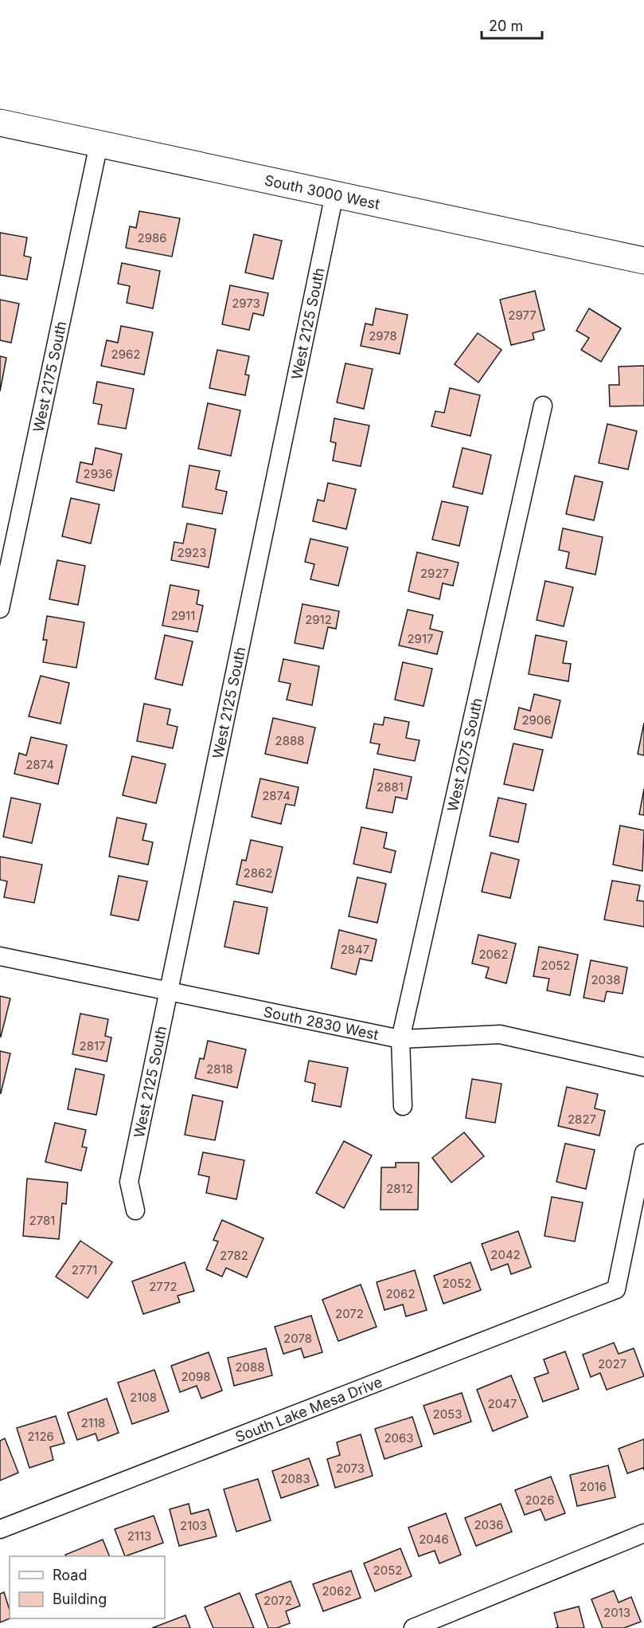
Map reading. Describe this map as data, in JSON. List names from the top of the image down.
{
  "streets": {
    "street": [
      "South 3000 West",
      "West 2125 South",
      "West 2175 South",
      "West 2075 South",
      "South 2830 West",
      "South Lake Mesa Drive"
    ]
  },
  "crossings": [
    ["South 3000 West", "West 2125 South"],
    ["South 3000 West", "West 2175 South"],
    ["West 2125 South", "South 2830 West"],
    ["West 2075 South", "South 2830 West"]
  ],
  "house_numbers": [
    "2986",
    "2973",
    "2977",
    "2978",
    "2962",
    "2936",
    "2923",
    "2927",
    "2911",
    "2912",
    "2917",
    "2906",
    "2888",
    "2874",
    "2881",
    "2874",
    "2862",
    "2847",
    "2062",
    "2052",
    "2038",
    "2817",
    "2818",
    "2827",
    "2812",
    "2781",
    "2042",
    "2782",
    "2771",
    "2052",
    "2772",
    "2062",
    "2072",
    "2078",
    "2027",
    "2088",
    "2098",
    "2108",
    "2047",
    "2053",
    "2118",
    "2126",
    "2063",
    "2073",
    "2083",
    "2016",
    "2026",
    "2036",
    "2103",
    "2113",
    "2046",
    "2052",
    "2062",
    "2072",
    "2013"
  ],
  "legend": ["Road", "Building"],
  "scale_bar": "20 m"
}
